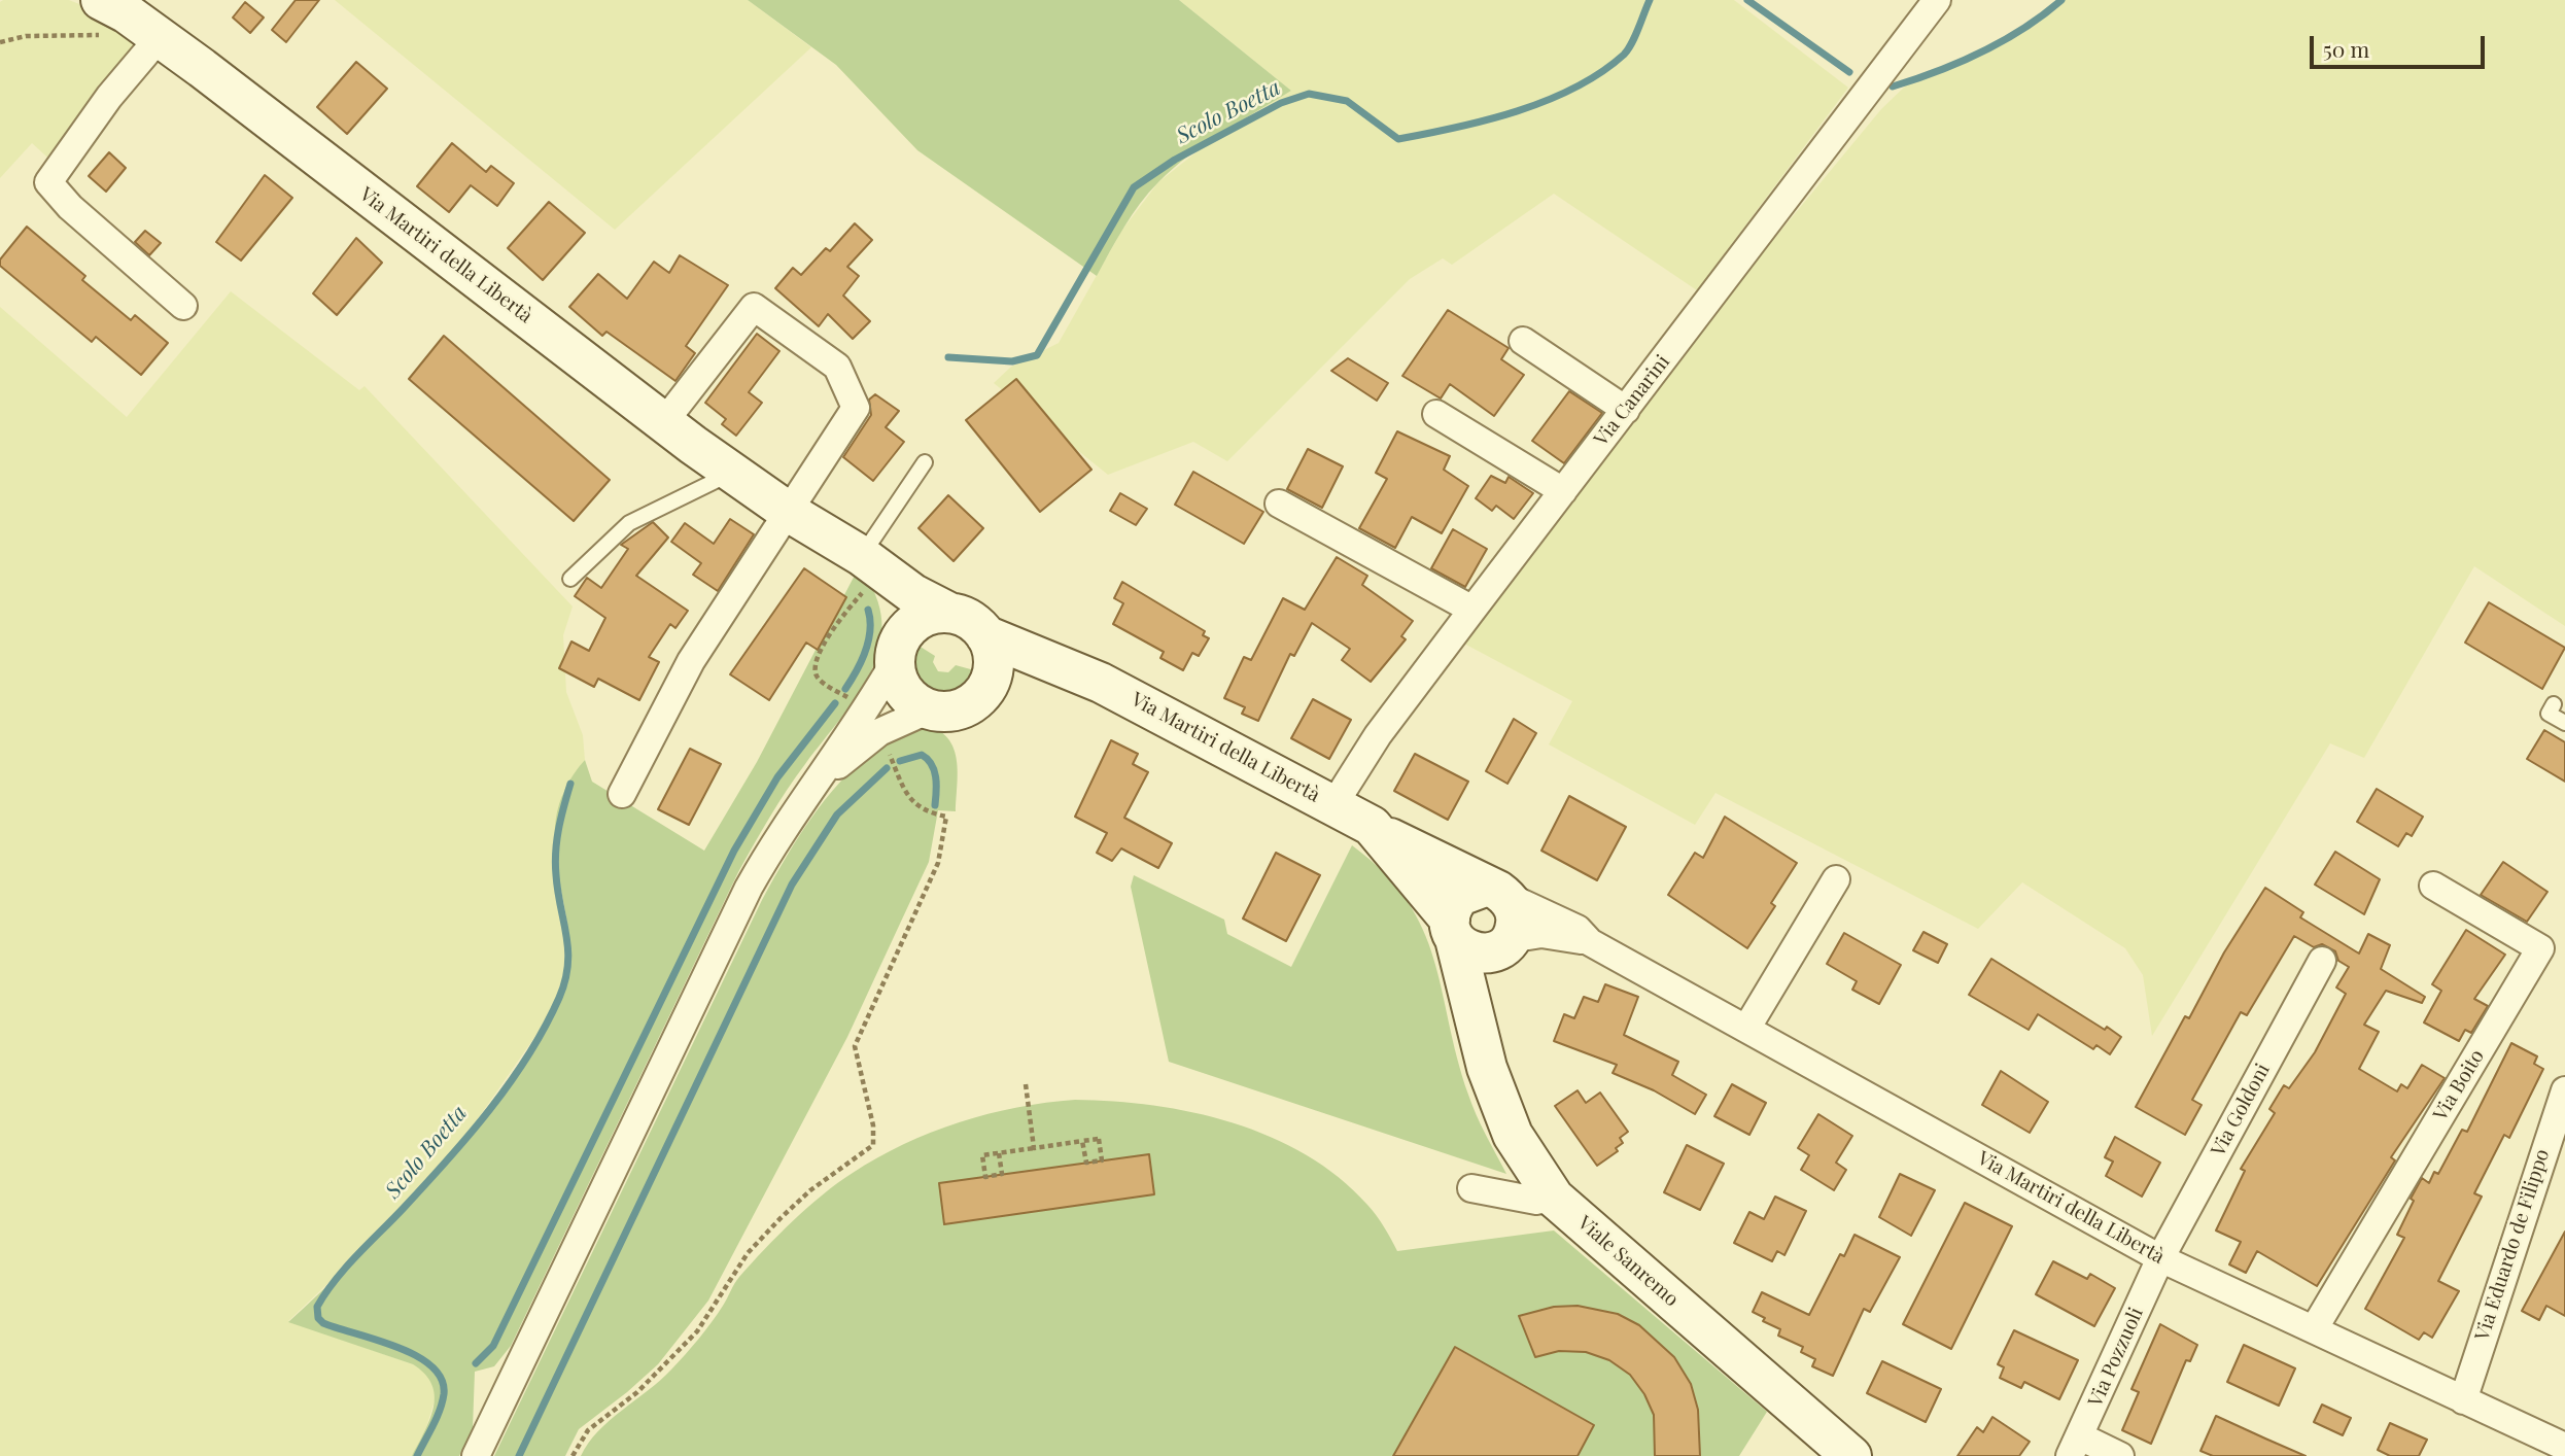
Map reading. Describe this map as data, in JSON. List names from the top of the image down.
{
  "streets": {
    "street": [
      "Via Martiri della Libertà",
      "Via Canarini",
      "Via Boito",
      "Via Goldoni",
      "Via Eduardo de Filippo",
      "Viale Sanremo",
      "Via Pozzuoli"
    ]
  },
  "crossings": [
    ["Via Martiri della Libertà", "Via Canarini"],
    ["Via Martiri della Libertà", "Via Boito"],
    ["Via Martiri della Libertà", "Via Goldoni"],
    ["Via Martiri della Libertà", "Via Eduardo de Filippo"],
    ["Via Martiri della Libertà", "Viale Sanremo"],
    ["Via Martiri della Libertà", "Via Pozzuoli"],
    ["Via Goldoni", "Via Pozzuoli"]
  ],
  "water": ["Scolo Boetta"],
  "scale_bar": "50 m"
}
